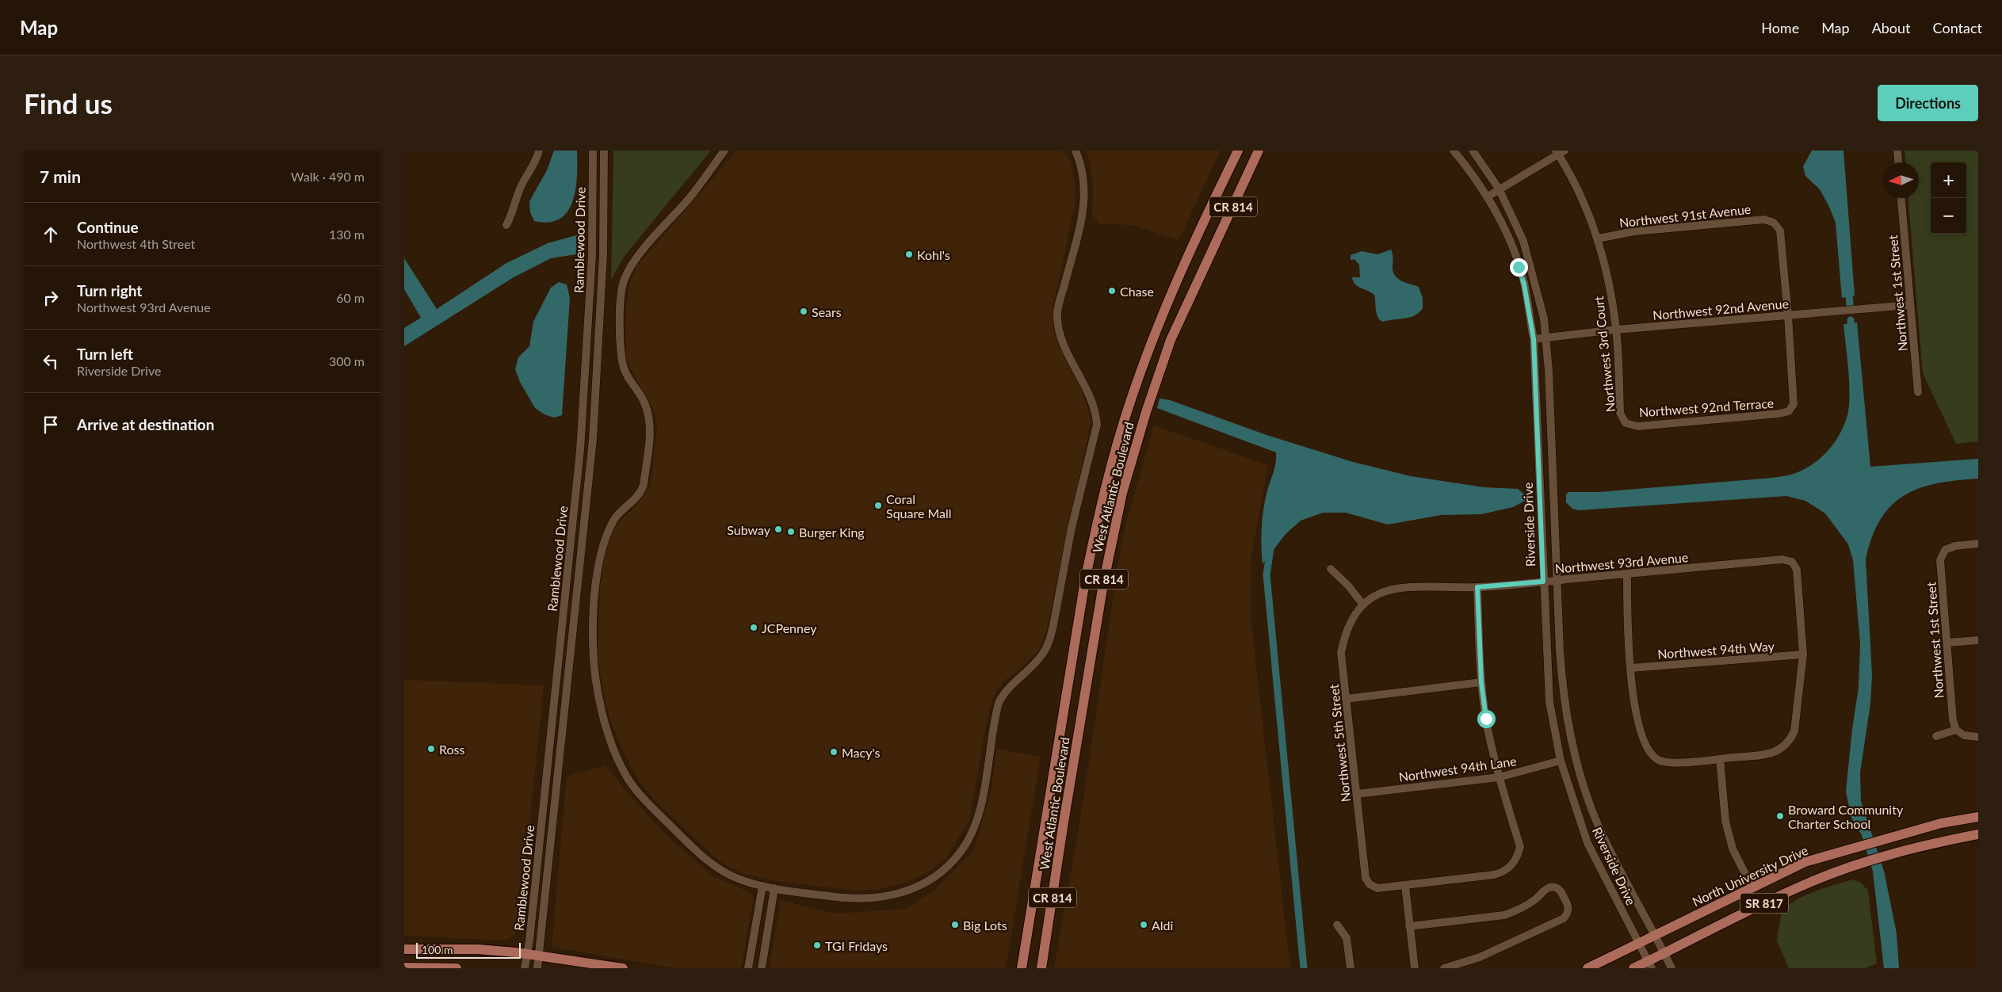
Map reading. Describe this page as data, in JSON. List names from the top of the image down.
{
  "streets": {
    "main road": [
      "CR 814",
      "West Atlantic Boulevard",
      "North University Drive",
      "SR 817"
    ],
    "street": [
      "Northwest 91st Avenue",
      "Ramblewood Drive",
      "Northwest 1st Street",
      "Northwest 92nd Avenue",
      "Northwest 3rd Court",
      "Northwest 92nd Terrace",
      "Riverside Drive",
      "Northwest 93rd Avenue",
      "Northwest 94th Way",
      "Northwest 5th Street",
      "Northwest 94th Lane"
    ]
  },
  "crossings": [
    ["Northwest 91st Avenue", "Northwest 92nd Avenue"],
    ["Northwest 91st Avenue", "Northwest 3rd Court"],
    ["Northwest 91st Avenue", "Northwest 92nd Terrace"],
    ["Northwest 1st Street", "Northwest 92nd Avenue"],
    ["Northwest 92nd Avenue", "Northwest 3rd Court"],
    ["Northwest 92nd Avenue", "Northwest 92nd Terrace"],
    ["Northwest 92nd Avenue", "Riverside Drive"],
    ["Northwest 3rd Court", "Northwest 92nd Terrace"],
    ["Riverside Drive", "Northwest 93rd Avenue"],
    ["Riverside Drive", "Northwest 94th Lane"],
    ["Riverside Drive", "North University Drive"],
    ["Riverside Drive", "SR 817"],
    ["Northwest 93rd Avenue", "Northwest 94th Way"],
    ["Northwest 93rd Avenue", "Northwest 5th Street"],
    ["Northwest 5th Street", "Northwest 94th Lane"]
  ],
  "places": [
    "Kohl's",
    "Chase",
    "Sears",
    "Coral Square Mall",
    "Subway",
    "Burger King",
    "JCPenney",
    "Ross",
    "Macy's",
    "Broward Community Charter School",
    "Big Lots",
    "Aldi",
    "TGI Fridays"
  ],
  "scale_bar": "100 m",
  "north": "left",
  "page": {
    "header": "Map",
    "nav": [
      "Home",
      "Map",
      "About",
      "Contact"
    ],
    "buttons": "Directions",
    "title": "Find us",
    "heading": ["7 min", "Walk · 490 m"],
    "map_buttons": ["+", "−"],
    "list": [
      ["Continue", "Northwest 4th Street", "130 m"],
      ["Turn right", "Northwest 93rd Avenue", "60 m"],
      ["Turn left", "Riverside Drive", "300 m"],
      "Arrive at destination"
    ],
    "scale": "100 m"
  }
}
